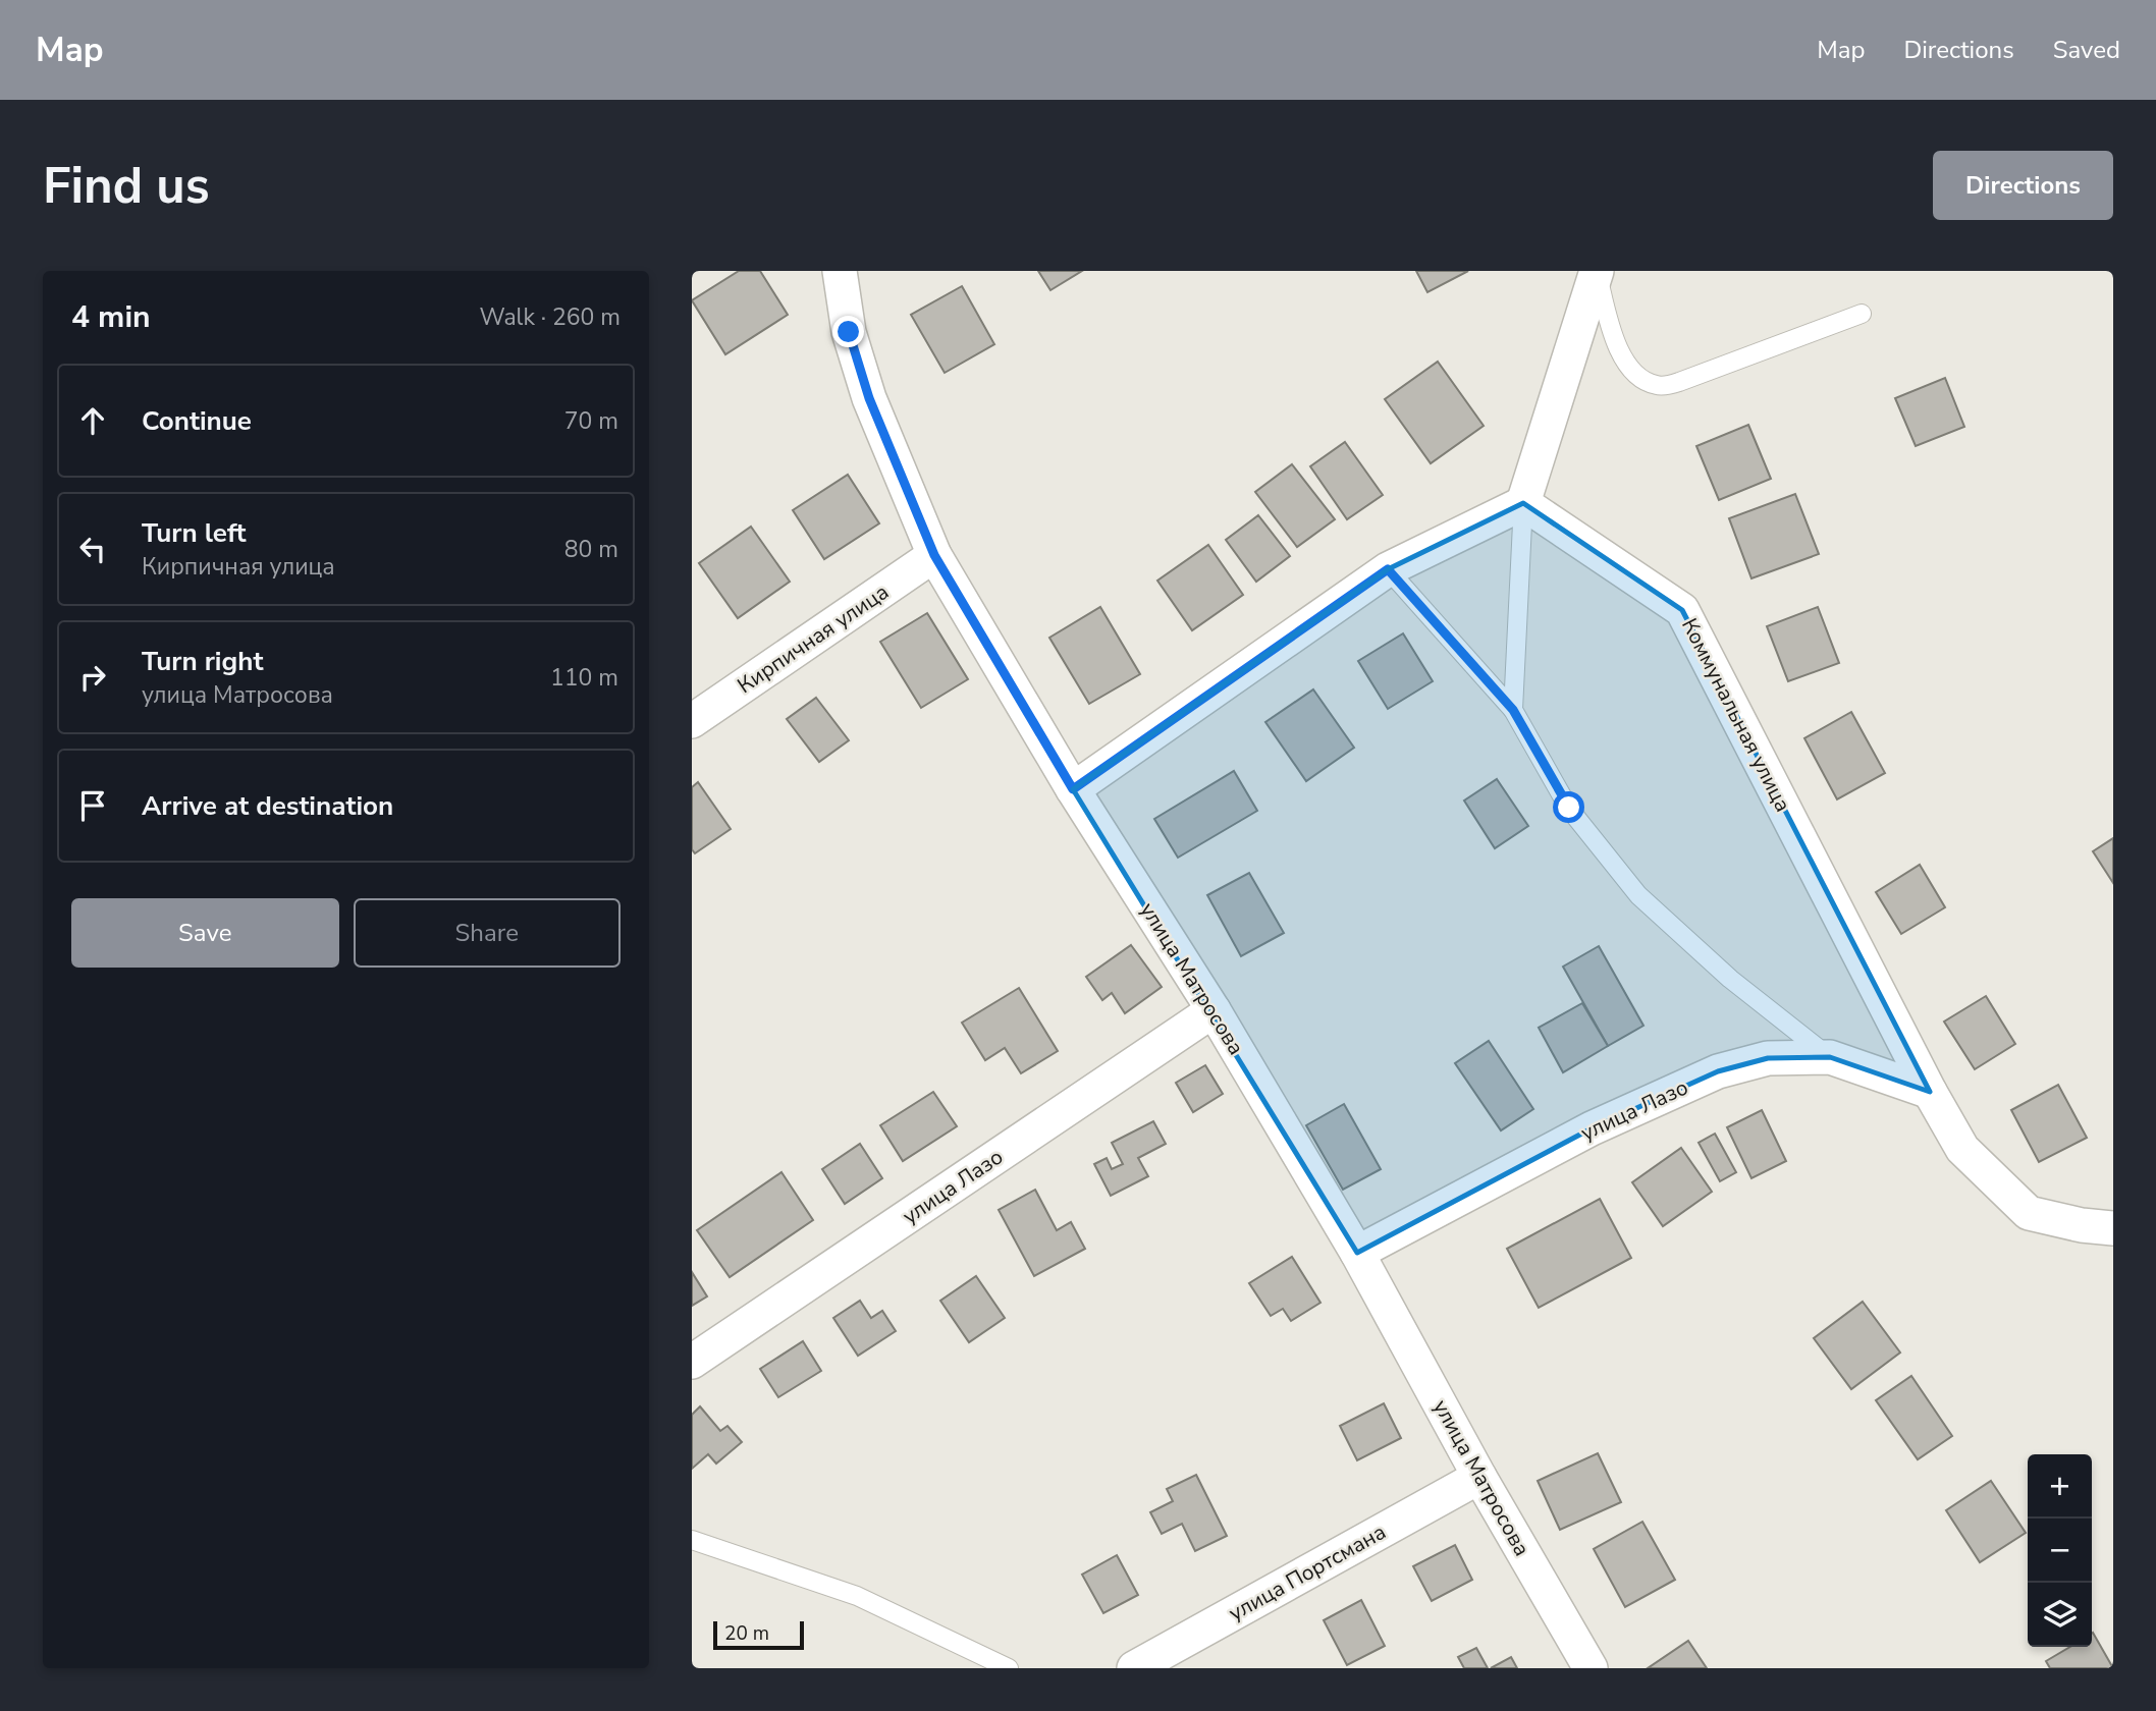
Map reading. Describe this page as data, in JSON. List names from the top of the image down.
{
  "streets": {
    "street": [
      "Кирпичная улица",
      "Коммунальная улица",
      "улица Матросова",
      "улица Лазо",
      "улица Портсмана"
    ]
  },
  "crossings": [
    ["Кирпичная улица", "улица Матросова"],
    ["Коммунальная улица", "улица Лазо"],
    ["улица Матросова", "улица Лазо"],
    ["улица Матросова", "улица Портсмана"]
  ],
  "scale_bar": "20 m",
  "page": {
    "header": "Map",
    "nav": ["Map", "Directions", "Saved"],
    "buttons": [
      "Directions",
      ["Save", "Share"]
    ],
    "title": "Find us",
    "heading": ["4 min", "Walk · 260 m"],
    "list": [
      ["Continue", "70 m"],
      ["Turn left", "Кирпичная улица", "80 m"],
      ["Turn right", "улица Матросова", "110 m"],
      "Arrive at destination"
    ],
    "map_buttons": ["+", "−"],
    "scale": "20 m"
  }
}
